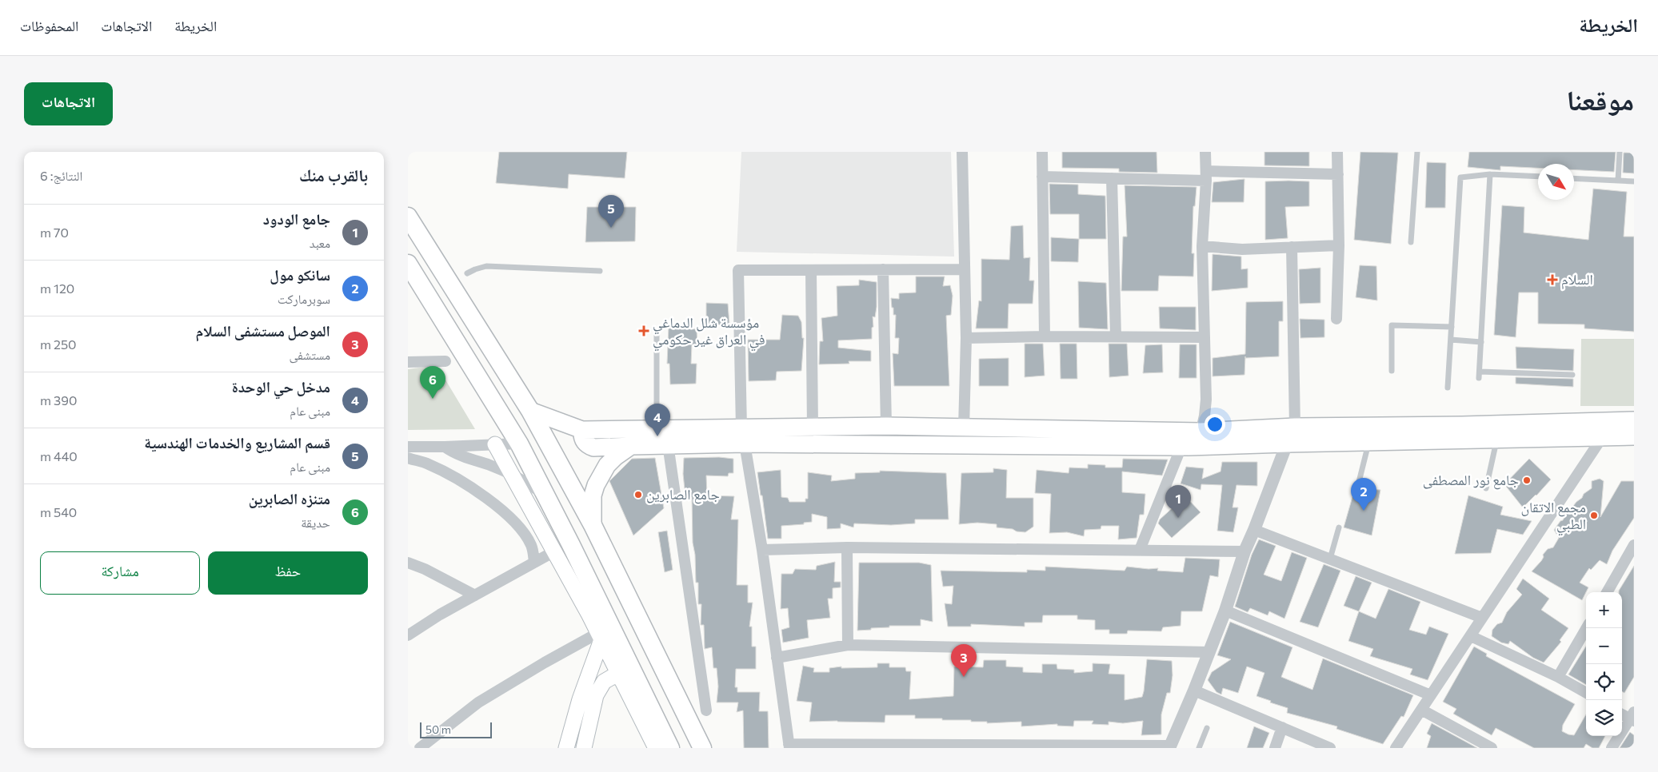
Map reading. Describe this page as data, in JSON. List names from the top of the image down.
{
  "places": {
    "health": ["السلام", "مؤسسة شلل الدماغي في العراق غير حكومي"],
    "other": ["جامع نور المصطفى", "جامع الصابرين", "مجمع الاتقان الطبي"]
  },
  "scale_bar": "50 m",
  "north": "bottom right",
  "page": {
    "header": "الخريطة",
    "nav": ["الخريطة", "الاتجاهات", "المحفوظات"],
    "title": "موقعنا",
    "buttons": [
      "الاتجاهات",
      ["حفظ", "مشاركة"]
    ],
    "heading": ["بالقرب منك", "النتائج: 6"],
    "pins": [
      "5",
      "6",
      "4",
      "2",
      "1",
      "3"
    ],
    "list": [
      {
        "mark": "1",
        "name": "جامع الودود",
        "note": "معبد",
        "value": "70 m"
      },
      {
        "mark": "2",
        "name": "سانكو مول",
        "note": "سوبرماركت",
        "value": "120 m"
      },
      {
        "mark": "3",
        "name": "الموصل مستشفى السلام",
        "note": "مستشفى",
        "value": "250 m"
      },
      {
        "mark": "4",
        "name": "مدخل حي الوحدة",
        "note": "مبنى عام",
        "value": "390 m"
      },
      {
        "mark": "5",
        "name": "قسم المشاريع والخدمات الهندسية",
        "note": "مبنى عام",
        "value": "440 m"
      },
      {
        "mark": "6",
        "name": "متنزه الصابرين",
        "note": "حديقة",
        "value": "540 m"
      }
    ],
    "map_buttons": ["+", "−"],
    "scale": "50 m"
  }
}
